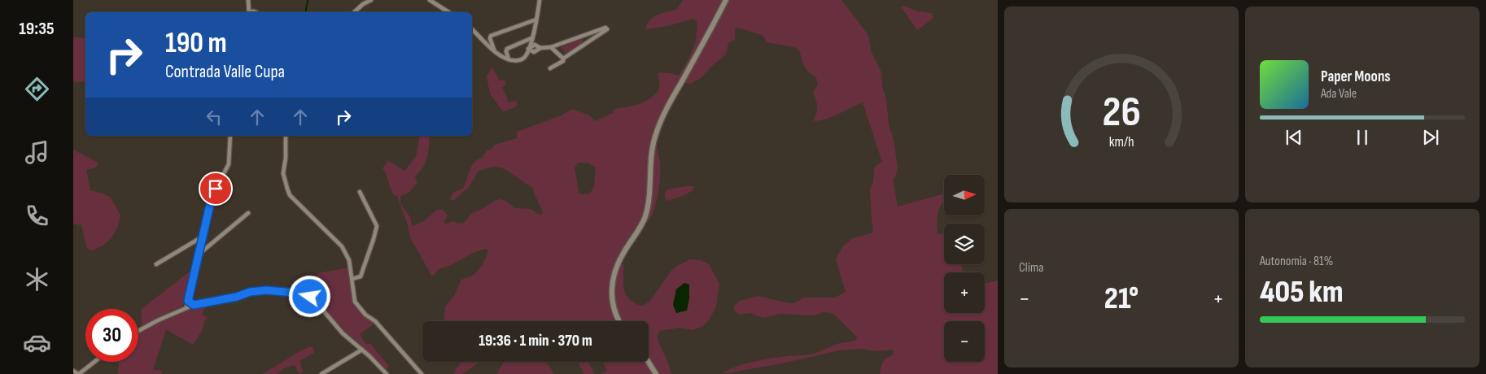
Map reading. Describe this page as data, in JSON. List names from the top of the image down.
{
  "north": "right",
  "page": {
    "tabs": "19:35",
    "turn": ["190 m", "Contrada Valle Cupa"],
    "song": ["Paper Moons", "Ada Vale"],
    "map_buttons": ["+", "−"],
    "tile": [
      "Clima",
      ["Autonomia · 81%", "405 km"]
    ],
    "heat": ["−", "21°", "+"],
    "limit": "30",
    "trip": "19:36 · 1 min · 370 m",
    "gauge": ["26", "km/h"]
  }
}
